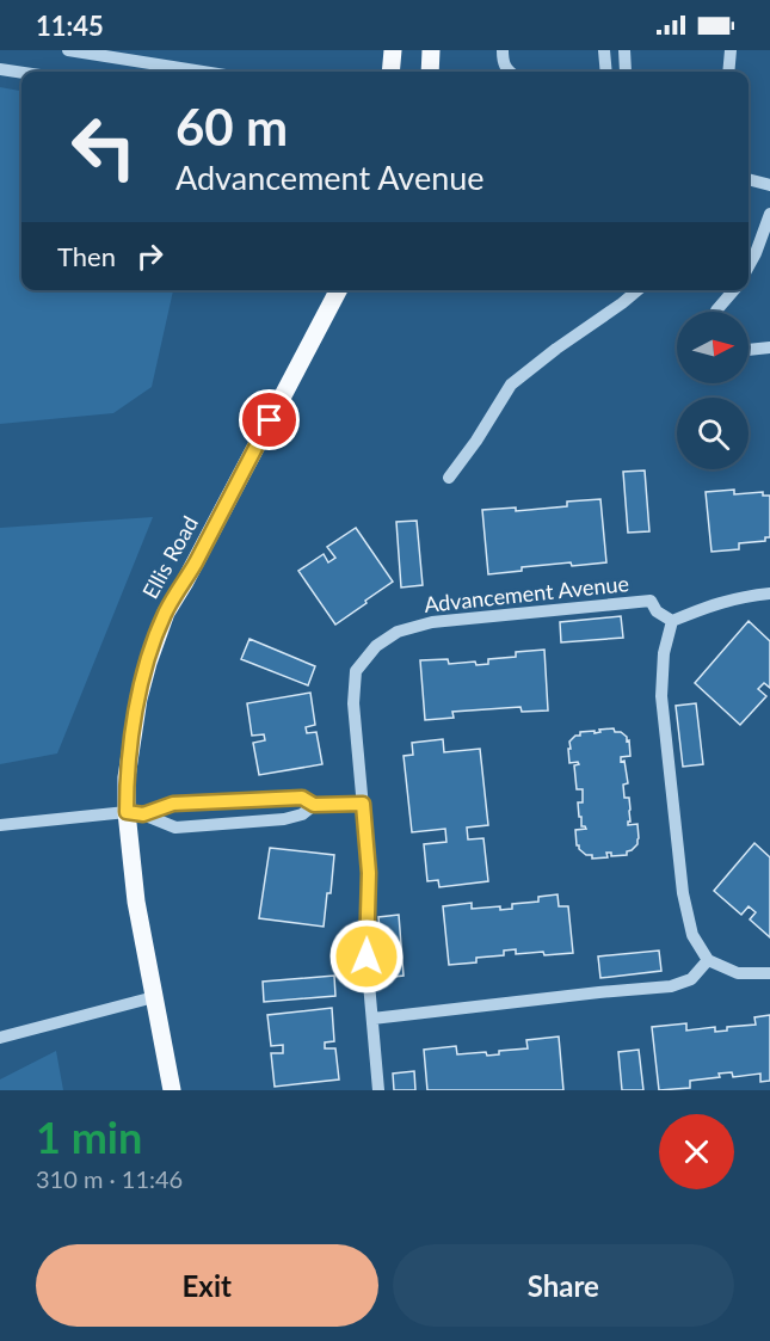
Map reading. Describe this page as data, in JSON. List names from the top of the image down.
{
  "streets": {
    "main road": ["Ellis Road"],
    "street": ["Advancement Avenue"]
  },
  "north": "right",
  "page": {
    "status": "11:45",
    "turn": ["60 m", "Advancement Avenue"],
    "then": "Then",
    "heading": ["1 min", "310 m · 11:46"],
    "buttons": ["Exit", "Share"]
  }
}
